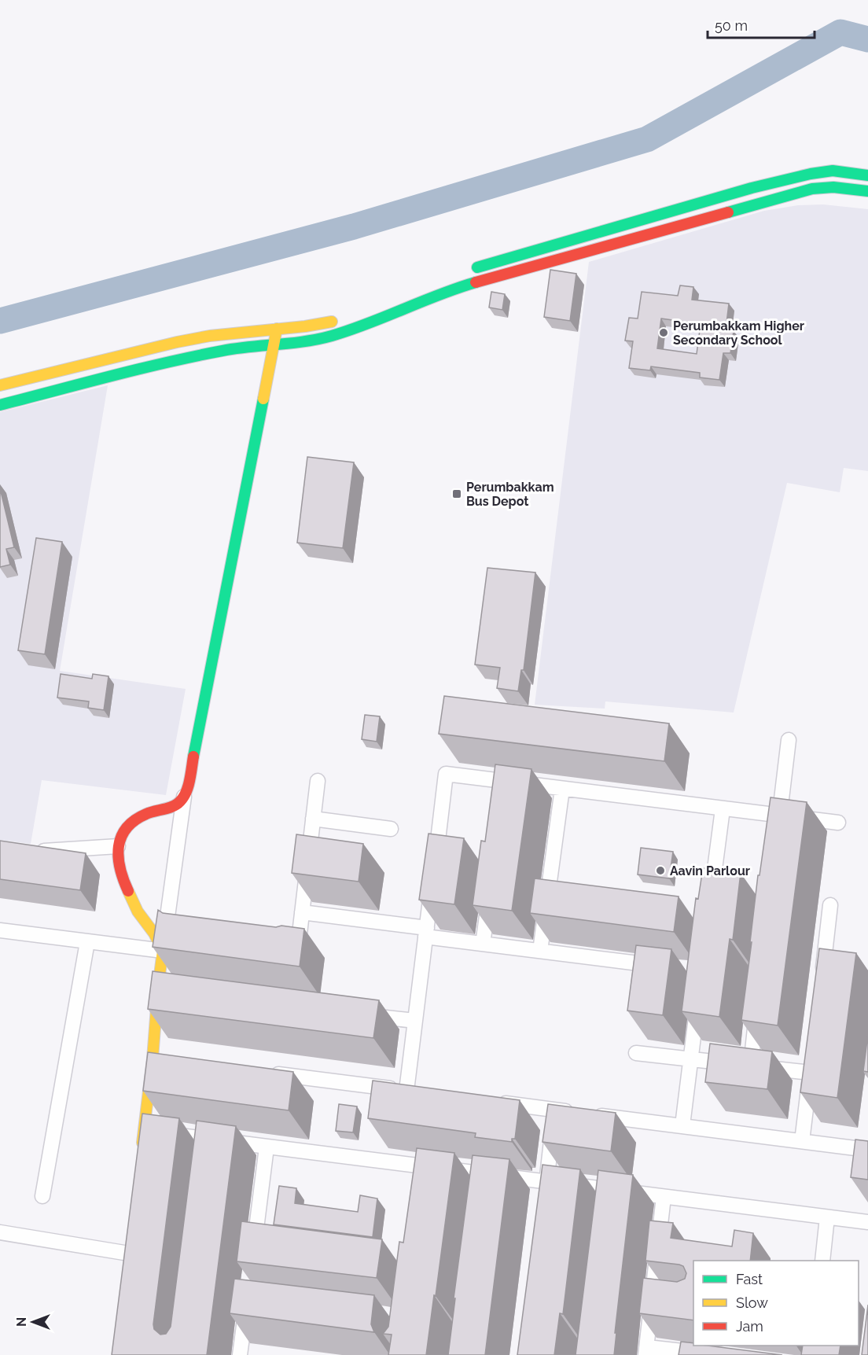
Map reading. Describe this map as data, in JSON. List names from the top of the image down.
{
  "places": {
    "other": ["Perumbakkam Higher Secondary School", "Aavin Parlour"],
    "transit": ["Perumbakkam Bus Depot"]
  },
  "legend": ["Fast", "Slow", "Jam"],
  "scale_bar": "50 m",
  "north": "left"
}
